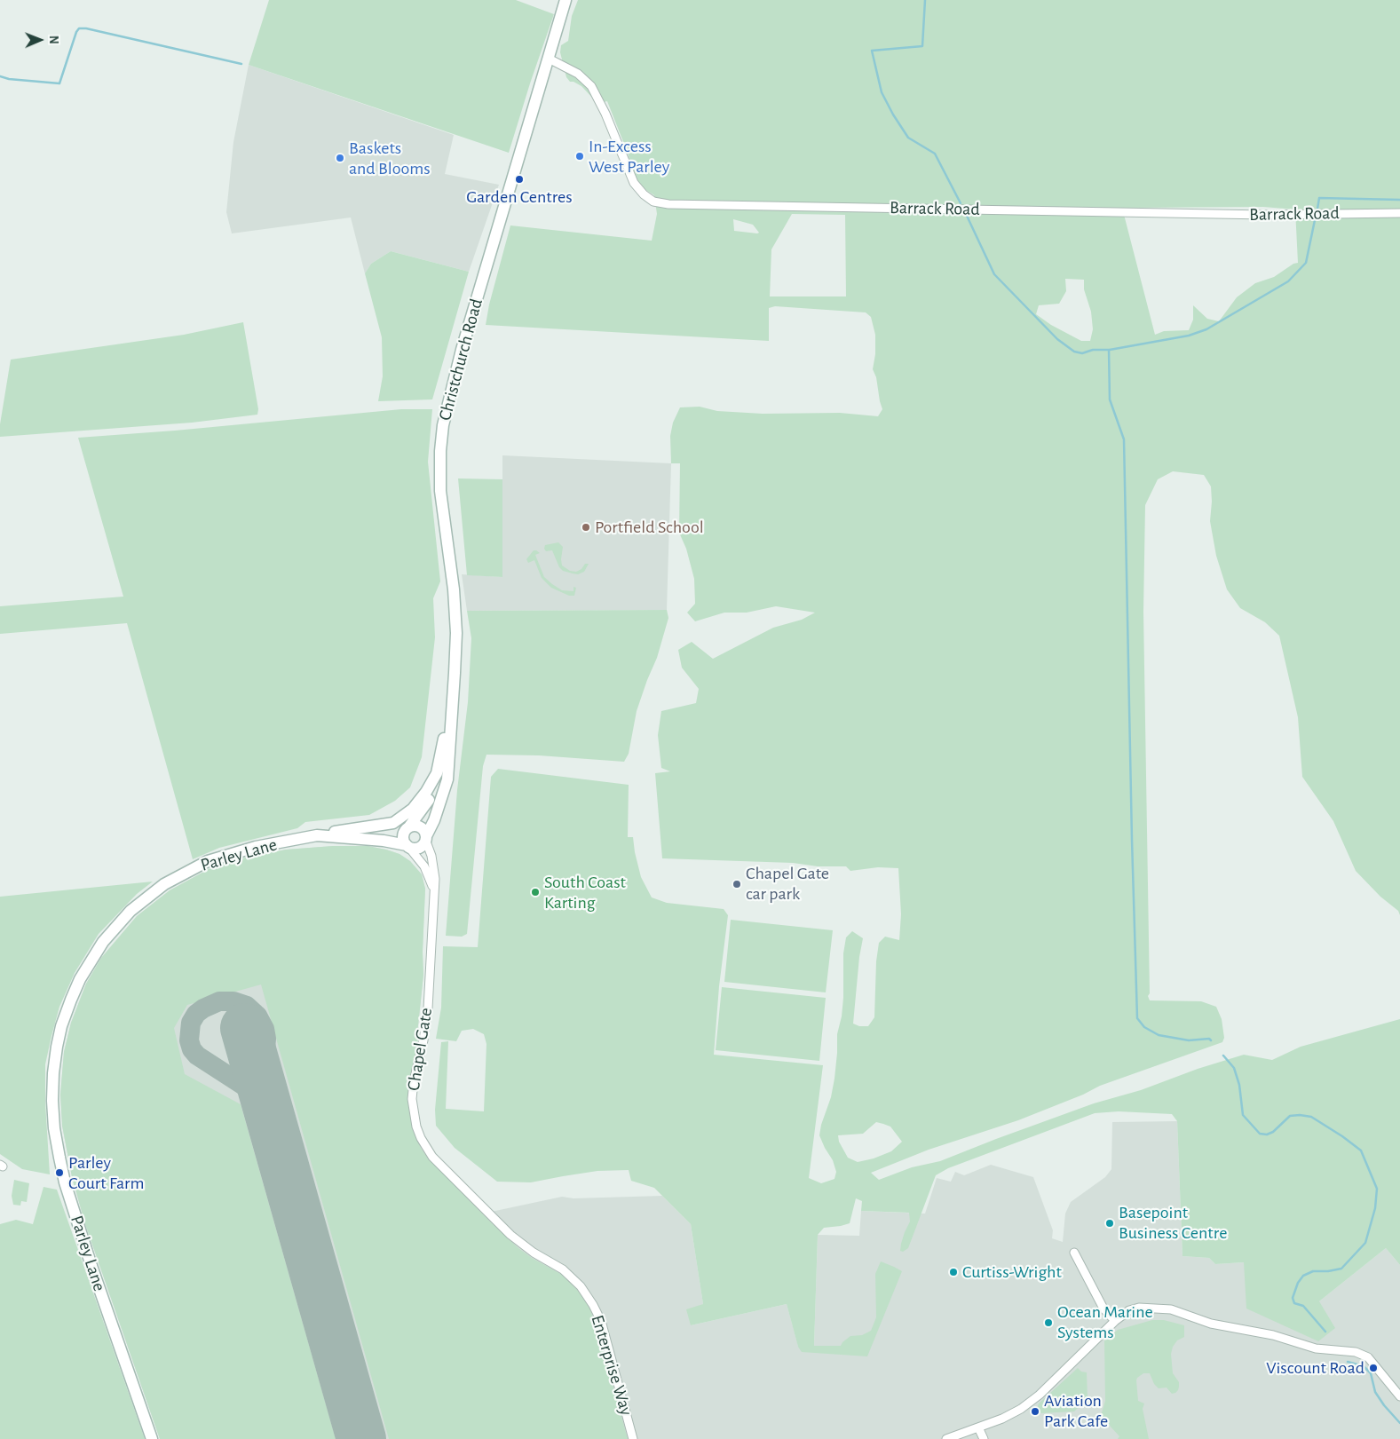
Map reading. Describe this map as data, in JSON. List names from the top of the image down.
{
  "streets": {
    "main road": ["Christchurch Road", "Parley Lane"],
    "street": ["Barrack Road", "Chapel Gate", "Enterprise Way"]
  },
  "crossings": [
    ["Barrack Road", "Christchurch Road"],
    ["Christchurch Road", "Parley Lane"],
    ["Christchurch Road", "Chapel Gate"],
    ["Parley Lane", "Chapel Gate"],
    ["Chapel Gate", "Enterprise Way"]
  ],
  "places": [
    "In-Excess West Parley",
    "Baskets and Blooms",
    "Garden Centres",
    "Portfield School",
    "Chapel Gate car park",
    "South Coast Karting",
    "Parley Court Farm",
    "Basepoint Business Centre",
    "Curtiss-Wright",
    "Ocean Marine Systems",
    "Viscount Road",
    "Aviation Park Cafe"
  ],
  "north": "right"
}
